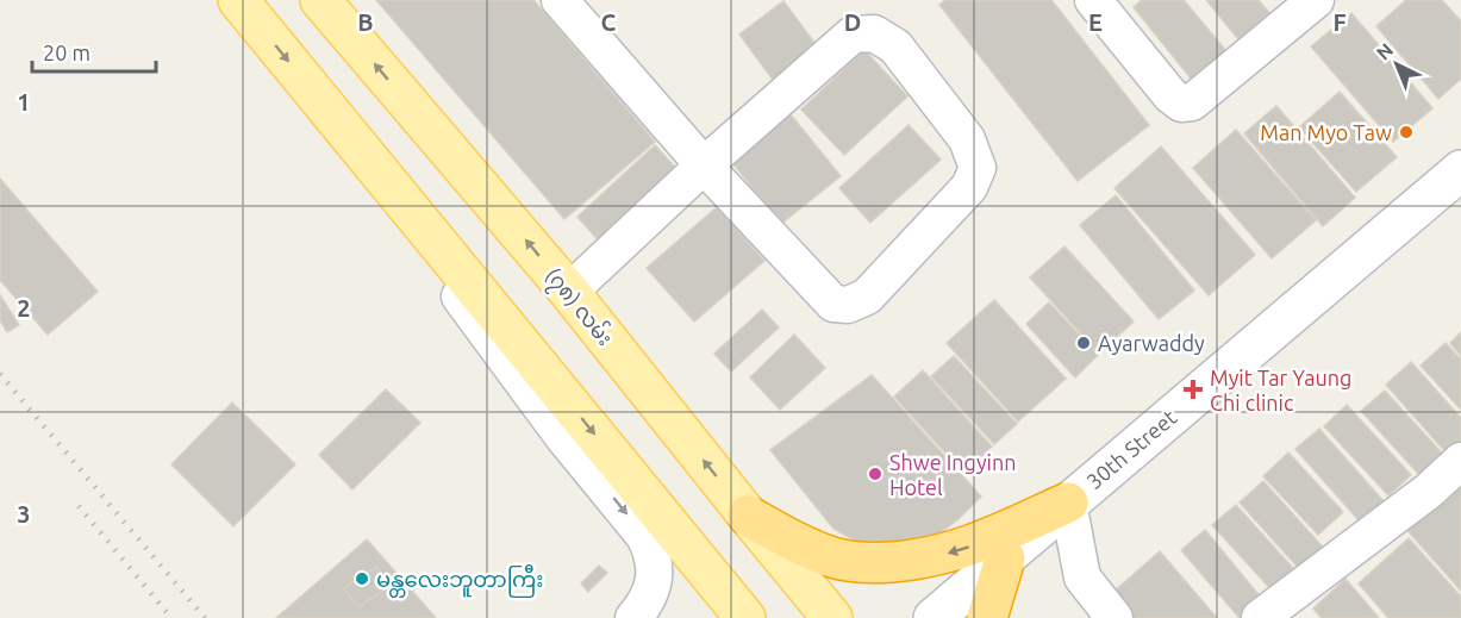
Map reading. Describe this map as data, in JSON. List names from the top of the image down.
{
  "streets": {
    "main road": ["(၇၈) လမ်း", "30th Street"]
  },
  "places": {
    "other": [
      "Man Myo Taw",
      "Ayarwaddy",
      "Shwe Ingyinn Hotel",
      "မန္တလေးဘူတာကြီး"
    ],
    "health": ["Myit Tar Yaung Chi clinic"]
  },
  "scale_bar": "20 m",
  "north": "top left",
  "grid": {
    "columns": [
      "B",
      "C",
      "D",
      "E",
      "F"
    ],
    "rows": ["1", "2", "3"]
  }
}
